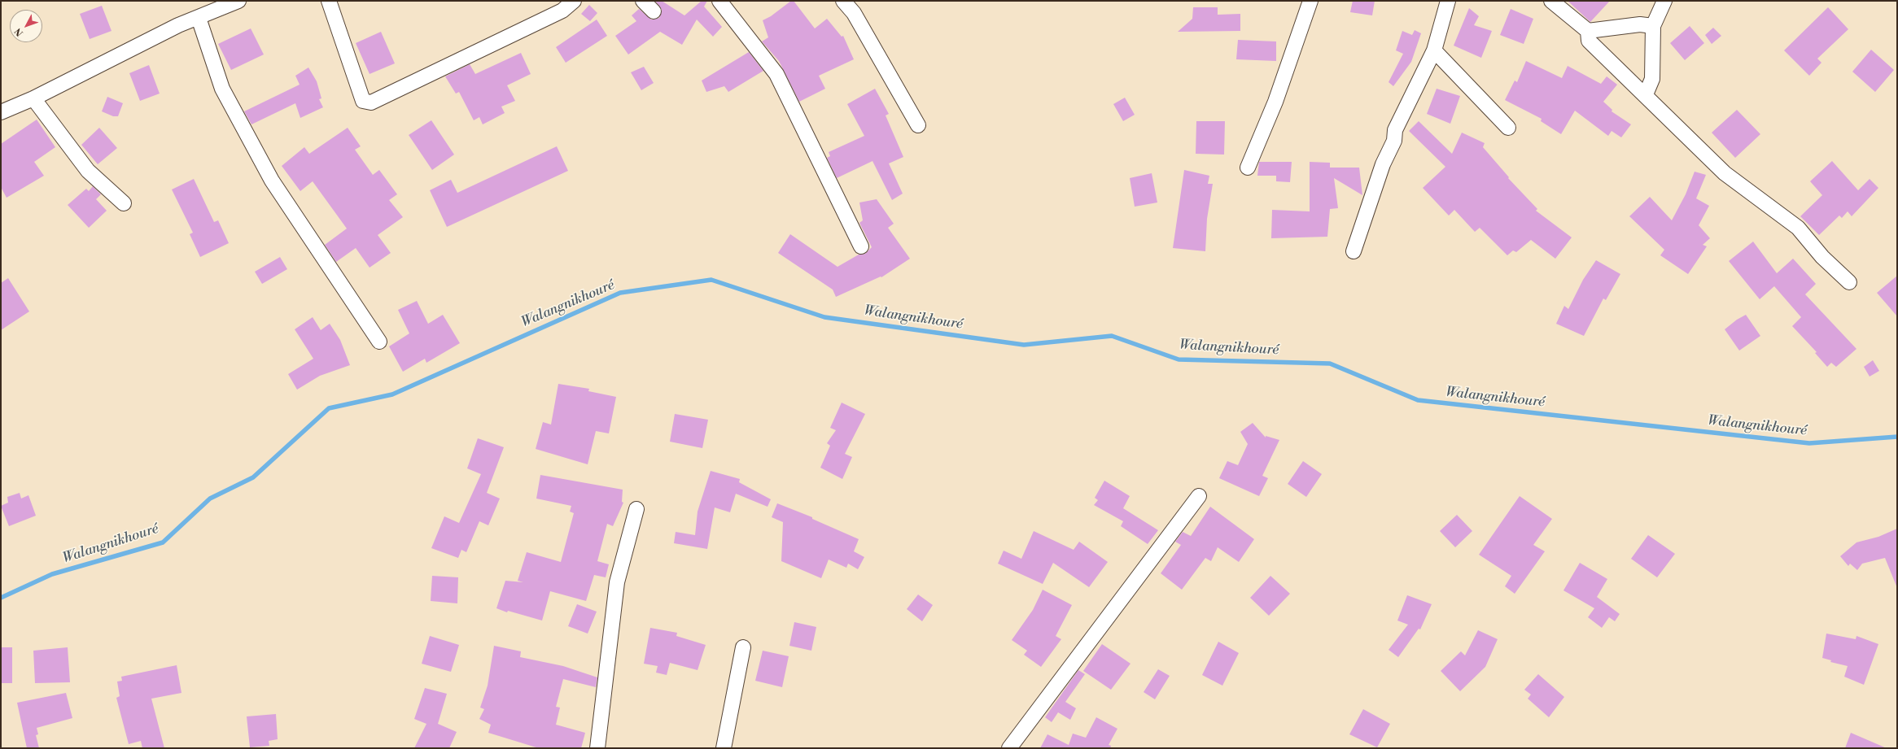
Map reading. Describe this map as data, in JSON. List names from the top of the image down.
{
  "water": ["Walangnikhouré"],
  "north": "bottom left"
}
